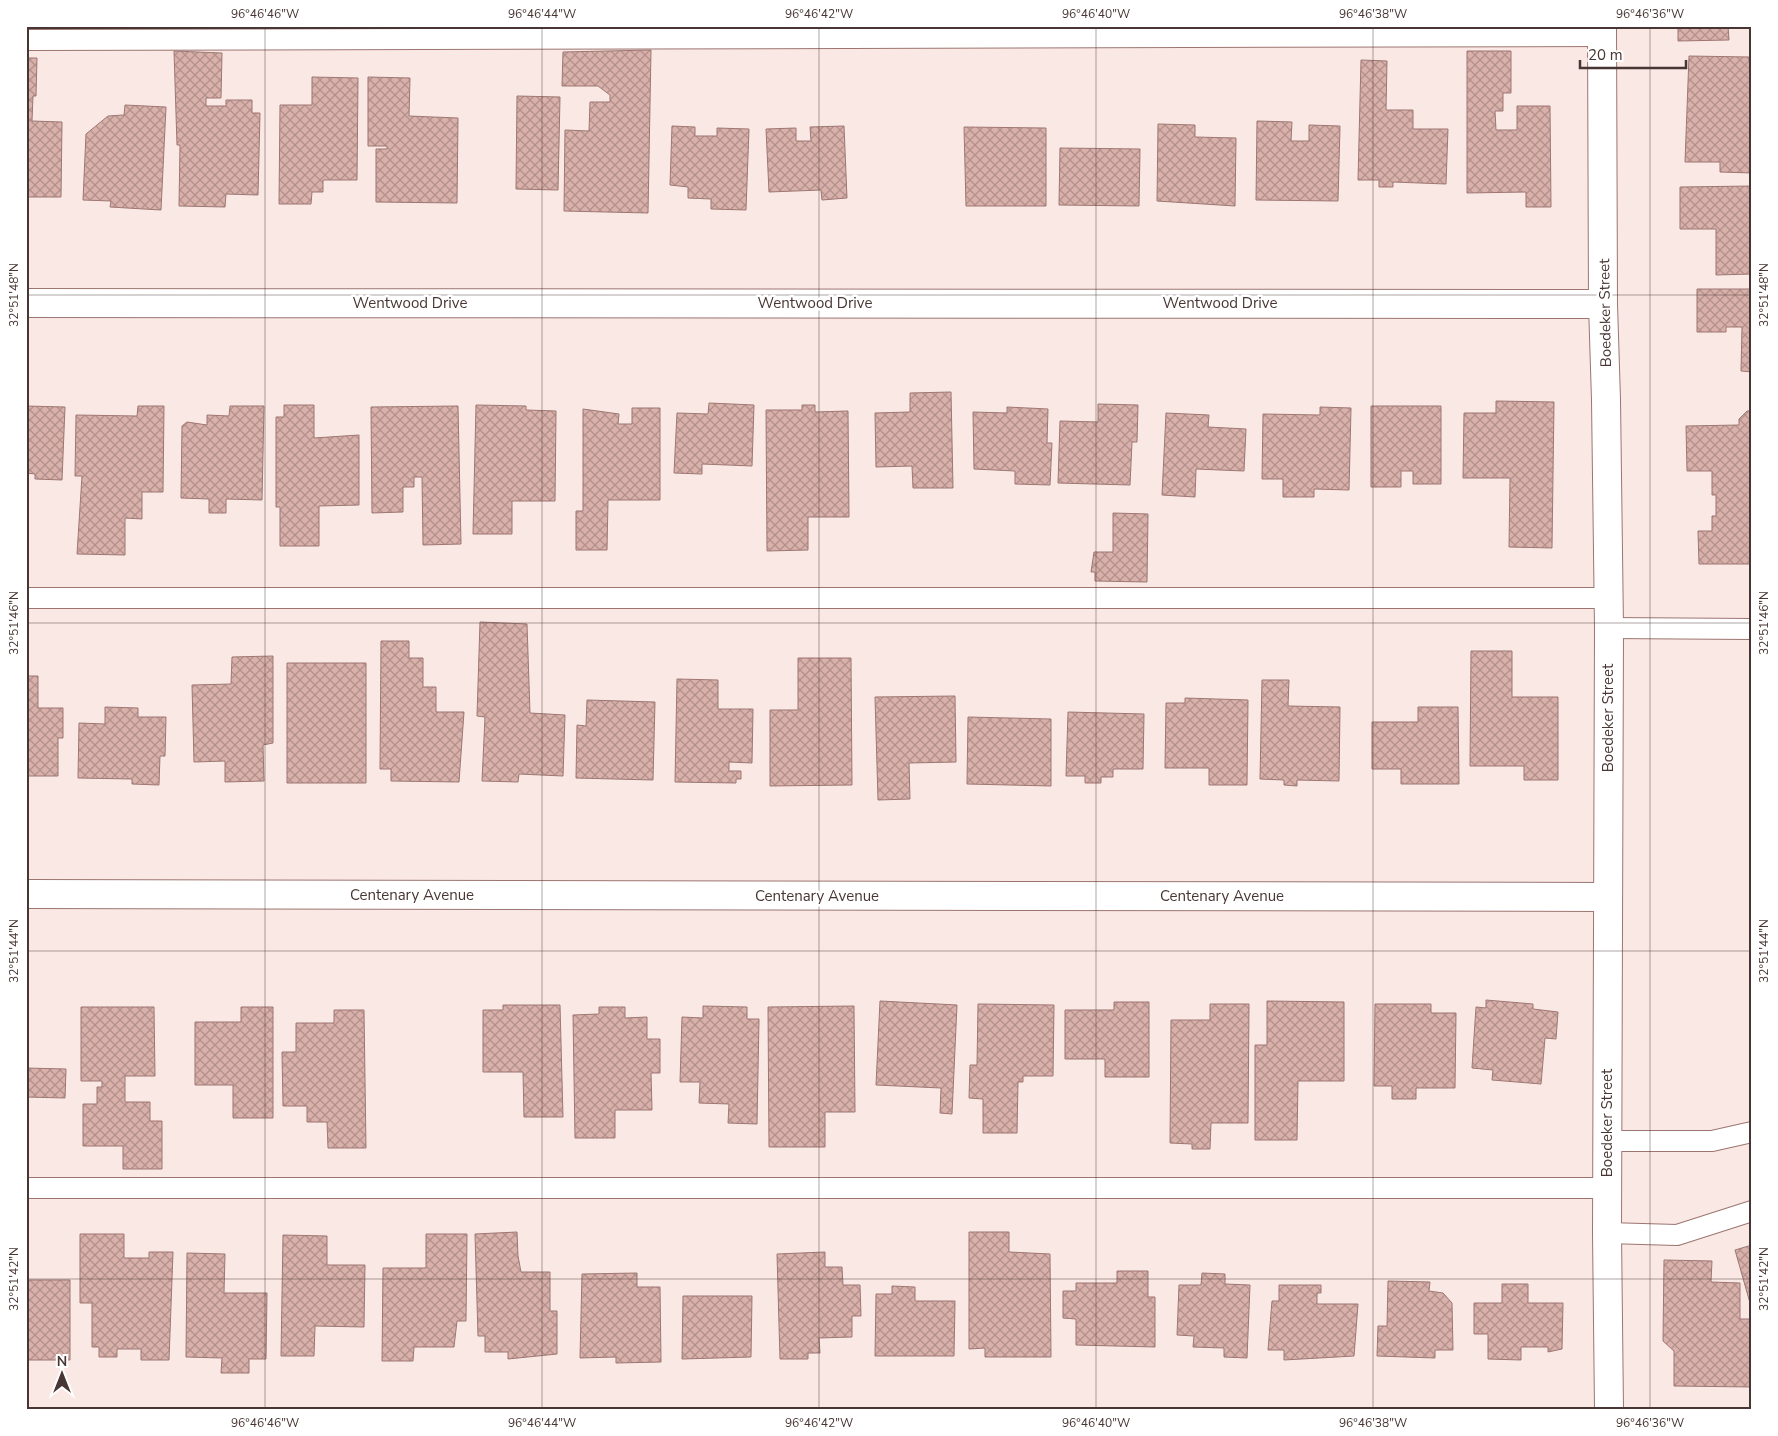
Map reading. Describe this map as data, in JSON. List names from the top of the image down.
{
  "streets": {
    "street": ["Wentwood Drive", "Boedeker Street", "Centenary Avenue"]
  },
  "crossings": [
    ["Wentwood Drive", "Boedeker Street"],
    ["Boedeker Street", "Centenary Avenue"]
  ],
  "scale_bar": "20 m",
  "north": "top",
  "coordinates": [
    "96°46'46\"W",
    "96°46'44\"W",
    "96°46'42\"W",
    "96°46'40\"W",
    "96°46'38\"W",
    "96°46'36\"W",
    "32°51'48\"N",
    "32°51'46\"N",
    "32°51'44\"N",
    "32°51'42\"N"
  ]
}
